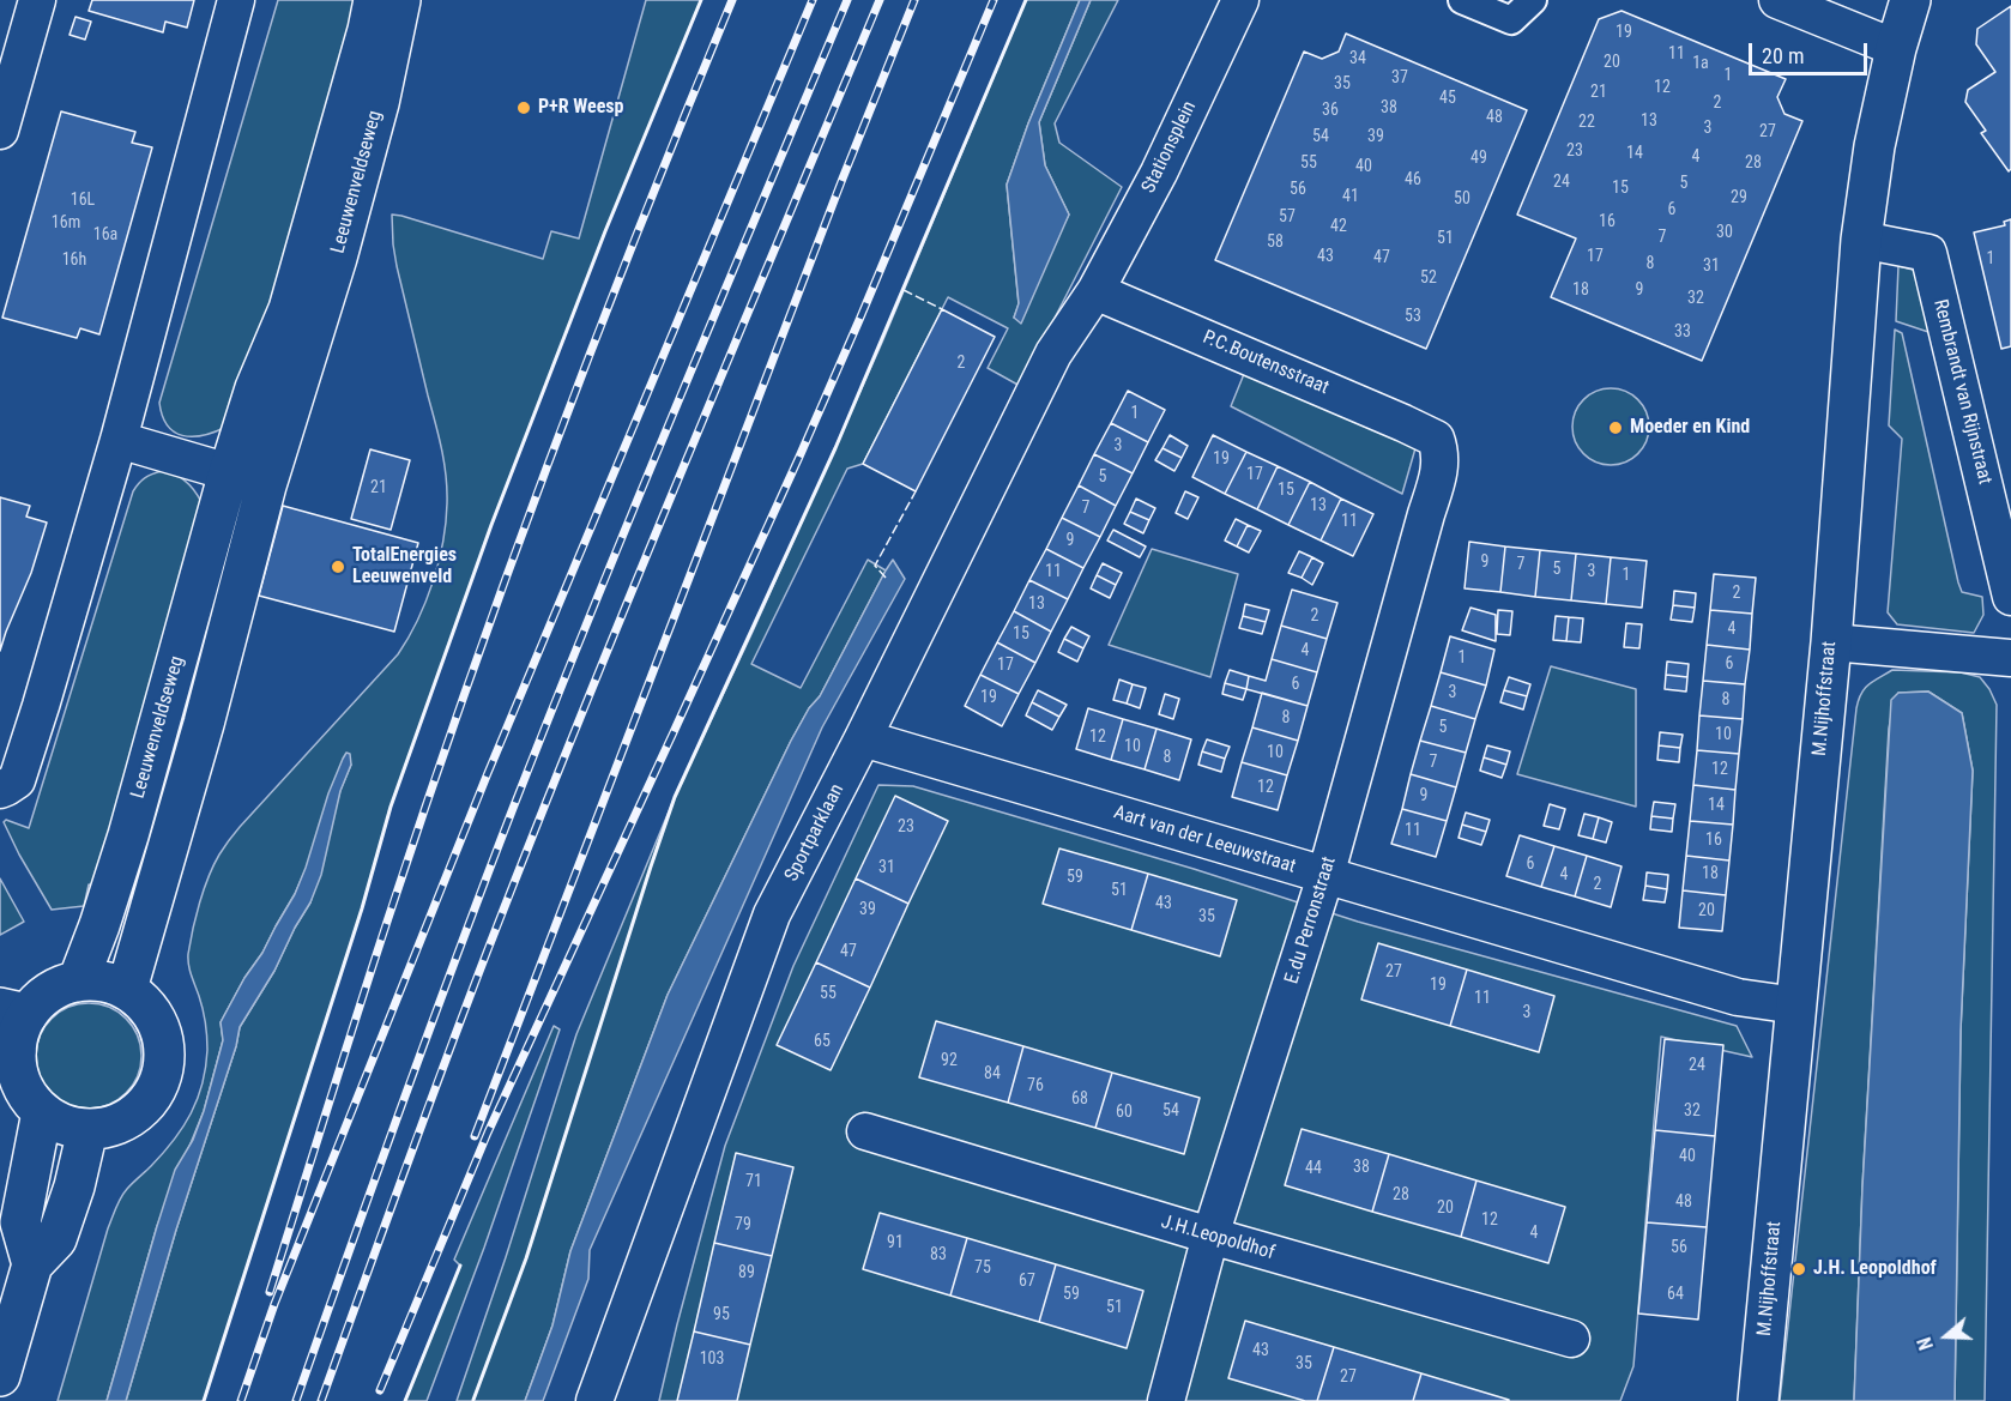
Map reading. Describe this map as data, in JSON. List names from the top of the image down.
{
  "streets": {
    "main road": ["Leeuwenveldseweg", "M.Nijhoffstraat"],
    "street": [
      "Stationsplein",
      "P.C.Boutensstraat",
      "Rembrandt van Rijnstraat",
      "Sportparklaan",
      "Aart van der Leeuwstraat",
      "E.du Perronstraat",
      "J.H.Leopoldhof"
    ]
  },
  "crossings": [
    ["Stationsplein", "P.C.Boutensstraat"],
    ["Stationsplein", "Sportparklaan"],
    ["P.C.Boutensstraat", "Sportparklaan"],
    ["P.C.Boutensstraat", "E.du Perronstraat"],
    ["Rembrandt van Rijnstraat", "M.Nijhoffstraat"],
    ["M.Nijhoffstraat", "Aart van der Leeuwstraat"],
    ["Sportparklaan", "Aart van der Leeuwstraat"],
    ["Aart van der Leeuwstraat", "E.du Perronstraat"],
    ["E.du Perronstraat", "J.H.Leopoldhof"]
  ],
  "places": [
    "P+R Weesp",
    "Moeder en Kind",
    "TotalEnergies Leeuwenveld",
    "J.H. Leopoldhof"
  ],
  "house_numbers": [
    "19",
    "11",
    "34",
    "20",
    "1a",
    "1",
    "37",
    "35",
    "12",
    "21",
    "45",
    "2",
    "38",
    "36",
    "48",
    "13",
    "22",
    "3",
    "27",
    "54",
    "39",
    "23",
    "14",
    "4",
    "49",
    "55",
    "28",
    "40",
    "46",
    "24",
    "5",
    "15",
    "56",
    "41",
    "29",
    "50",
    "16L",
    "6",
    "57",
    "16",
    "16m",
    "42",
    "30",
    "16a",
    "7",
    "51",
    "58",
    "43",
    "17",
    "47",
    "1",
    "16h",
    "8",
    "31",
    "52",
    "18",
    "9",
    "32",
    "53",
    "33",
    "2",
    "1",
    "3",
    "19",
    "17",
    "5",
    "21",
    "15",
    "13",
    "7",
    "11",
    "9",
    "9",
    "7",
    "5",
    "11",
    "3",
    "1",
    "2",
    "13",
    "2",
    "4",
    "15",
    "4",
    "1",
    "6",
    "17",
    "6",
    "3",
    "19",
    "8",
    "8",
    "5",
    "10",
    "12",
    "10",
    "10",
    "8",
    "7",
    "12",
    "12",
    "9",
    "14",
    "23",
    "11",
    "16",
    "6",
    "31",
    "18",
    "4",
    "59",
    "2",
    "51",
    "43",
    "39",
    "20",
    "35",
    "47",
    "27",
    "19",
    "55",
    "11",
    "3",
    "65",
    "92",
    "24",
    "84",
    "76",
    "68",
    "54",
    "32",
    "60",
    "40",
    "38",
    "44",
    "71",
    "28",
    "48",
    "20",
    "12",
    "79",
    "4",
    "91",
    "56",
    "83",
    "75",
    "89",
    "67",
    "59",
    "64",
    "51",
    "95",
    "43",
    "103",
    "35",
    "27"
  ],
  "scale_bar": "20 m",
  "north": "left"
}
